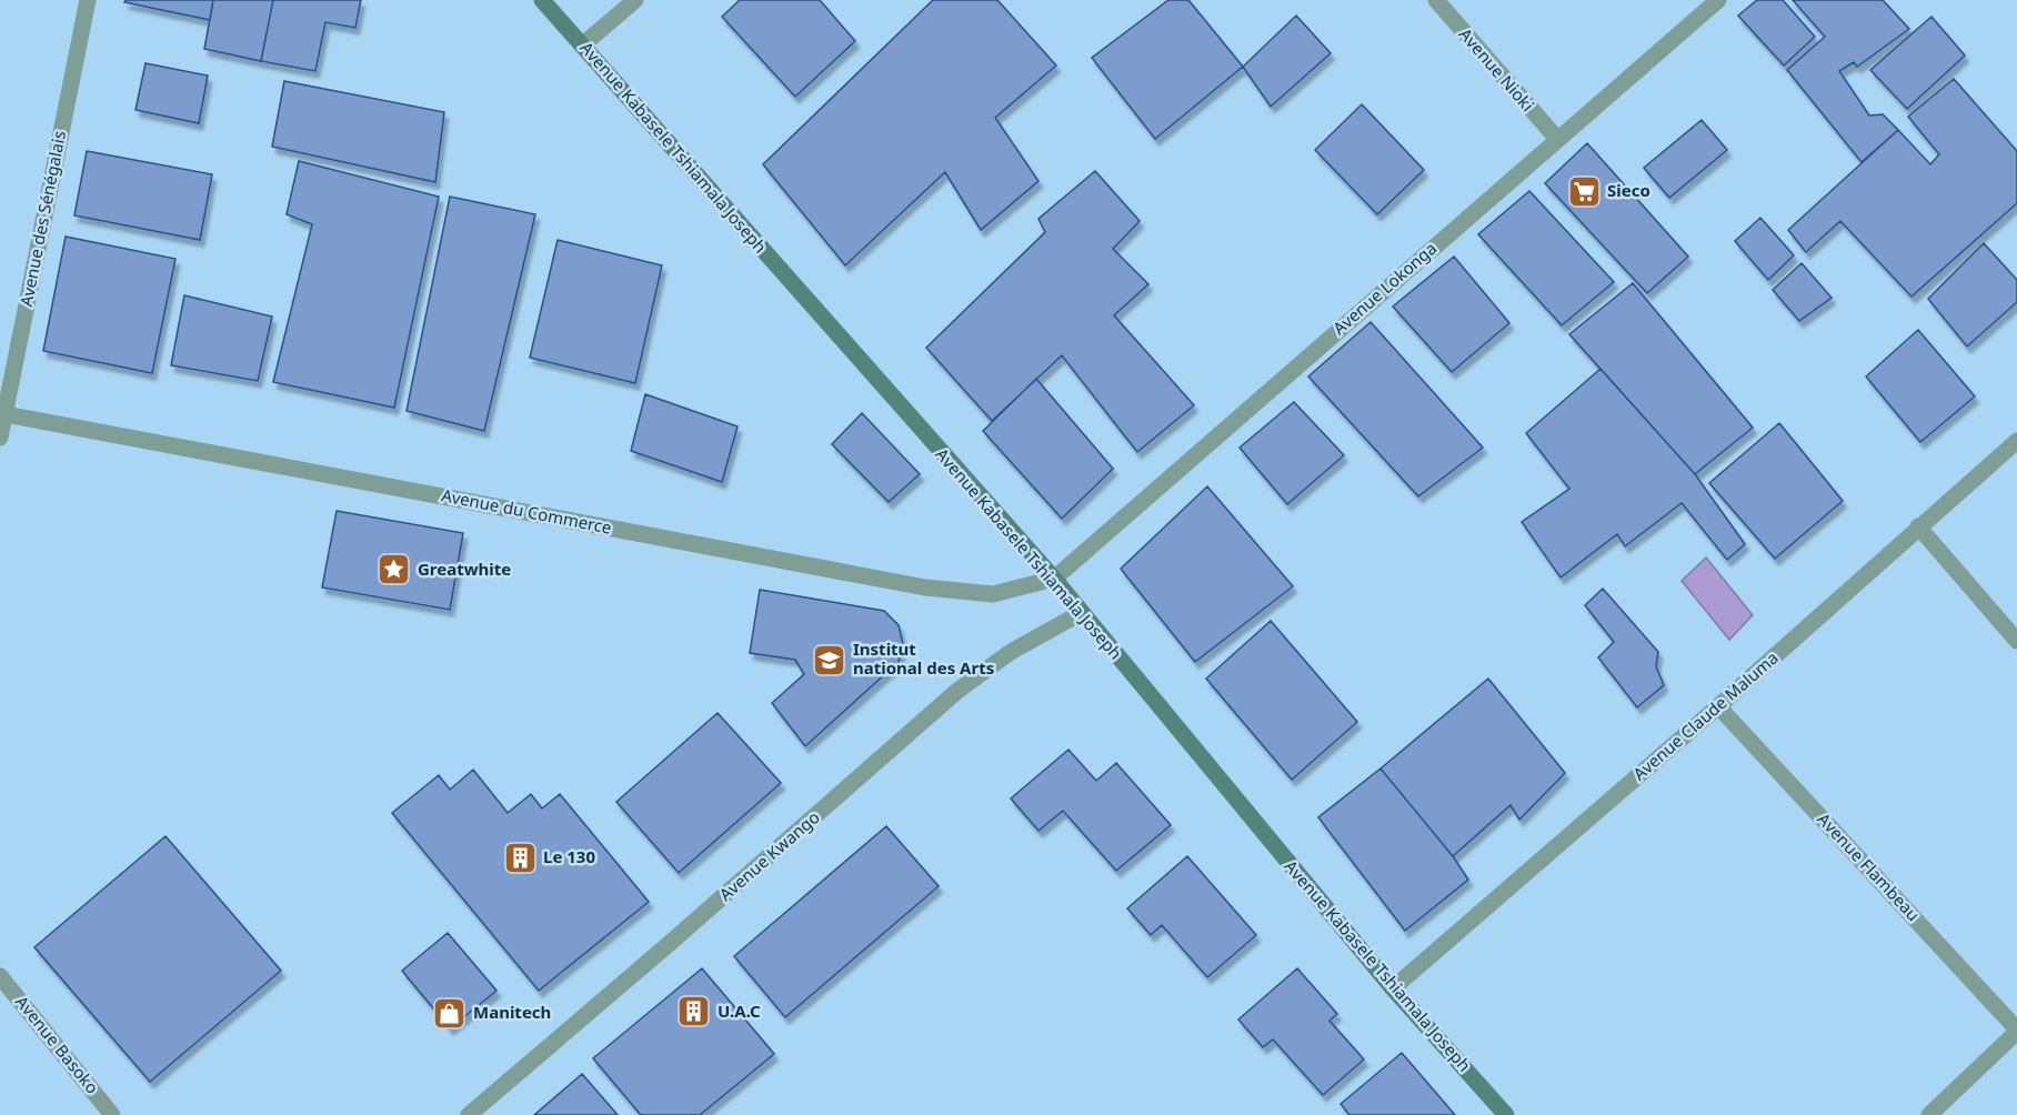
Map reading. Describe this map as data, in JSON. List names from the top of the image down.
{
  "streets": {
    "main road": ["Avenue Kabasele Tshiamala Joseph"],
    "street": [
      "Avenue Nioki",
      "Avenue des Sénégalais",
      "Avenue Lokonga",
      "Avenue du Commerce",
      "Avenue Claude Maluma",
      "Avenue Kwango",
      "Avenue Flambeau",
      "Avenue Basoko"
    ]
  },
  "crossings": [
    ["Avenue Nioki", "Avenue Lokonga"],
    ["Avenue Kabasele Tshiamala Joseph", "Avenue Lokonga"],
    ["Avenue Kabasele Tshiamala Joseph", "Avenue du Commerce"],
    ["Avenue Kabasele Tshiamala Joseph", "Avenue Claude Maluma"],
    ["Avenue Kabasele Tshiamala Joseph", "Avenue Kwango"],
    ["Avenue des Sénégalais", "Avenue du Commerce"],
    ["Avenue Lokonga", "Avenue du Commerce"],
    ["Avenue Claude Maluma", "Avenue Flambeau"]
  ],
  "places": {
    "supermarket": ["Sieco"],
    "place": ["Greatwhite"],
    "school or university": ["Institut national des Arts"],
    "building": ["Le 130", "U.A.C"],
    "shop": ["Manitech"]
  }
}
